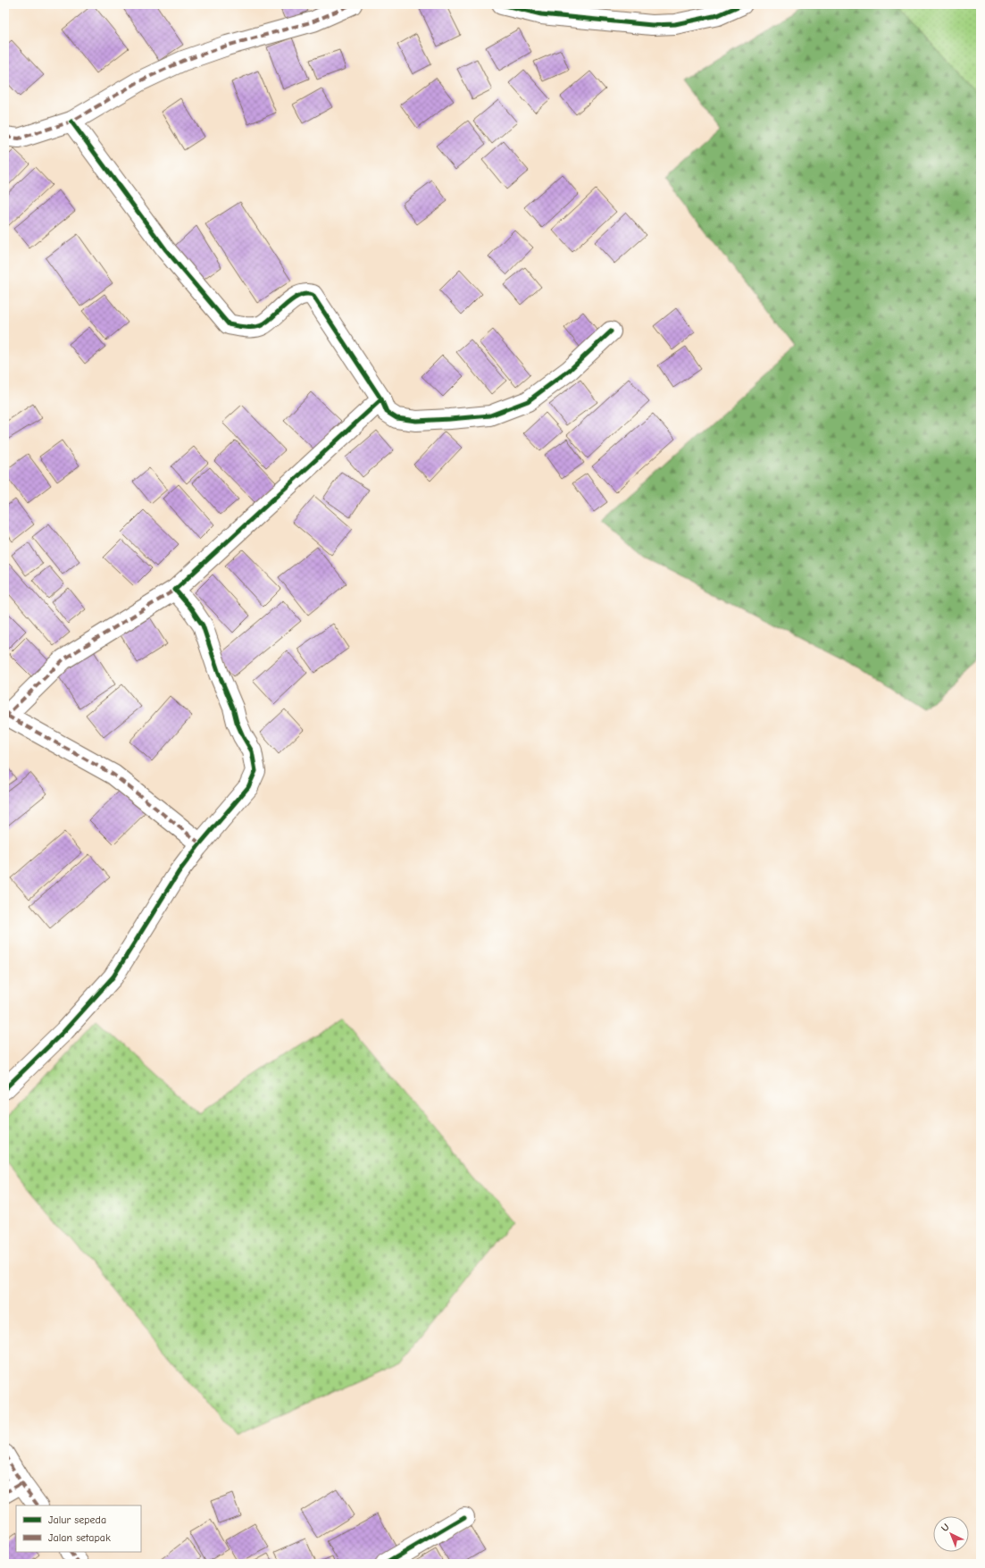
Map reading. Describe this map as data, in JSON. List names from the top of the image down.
{
  "legend": ["Jalur sepeda", "Jalan setapak"],
  "north": "top left"
}
